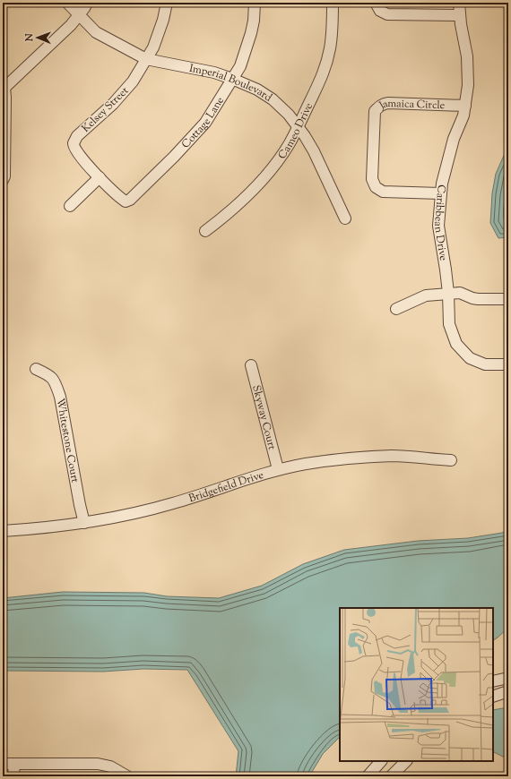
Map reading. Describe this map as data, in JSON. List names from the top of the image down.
{
  "streets": {
    "street": [
      "Imperial Boulevard",
      "Jamaica Circle",
      "Kelsey Street",
      "Cottage Lane",
      "Cameo Drive",
      "Caribbean Drive",
      "Skyway Court",
      "Whitestone Court",
      "Bridgefield Drive"
    ]
  },
  "crossings": [
    ["Imperial Boulevard", "Kelsey Street"],
    ["Imperial Boulevard", "Cottage Lane"],
    ["Imperial Boulevard", "Cameo Drive"],
    ["Jamaica Circle", "Caribbean Drive"],
    ["Kelsey Street", "Cottage Lane"],
    ["Skyway Court", "Bridgefield Drive"],
    ["Whitestone Court", "Bridgefield Drive"]
  ],
  "north": "left"
}
